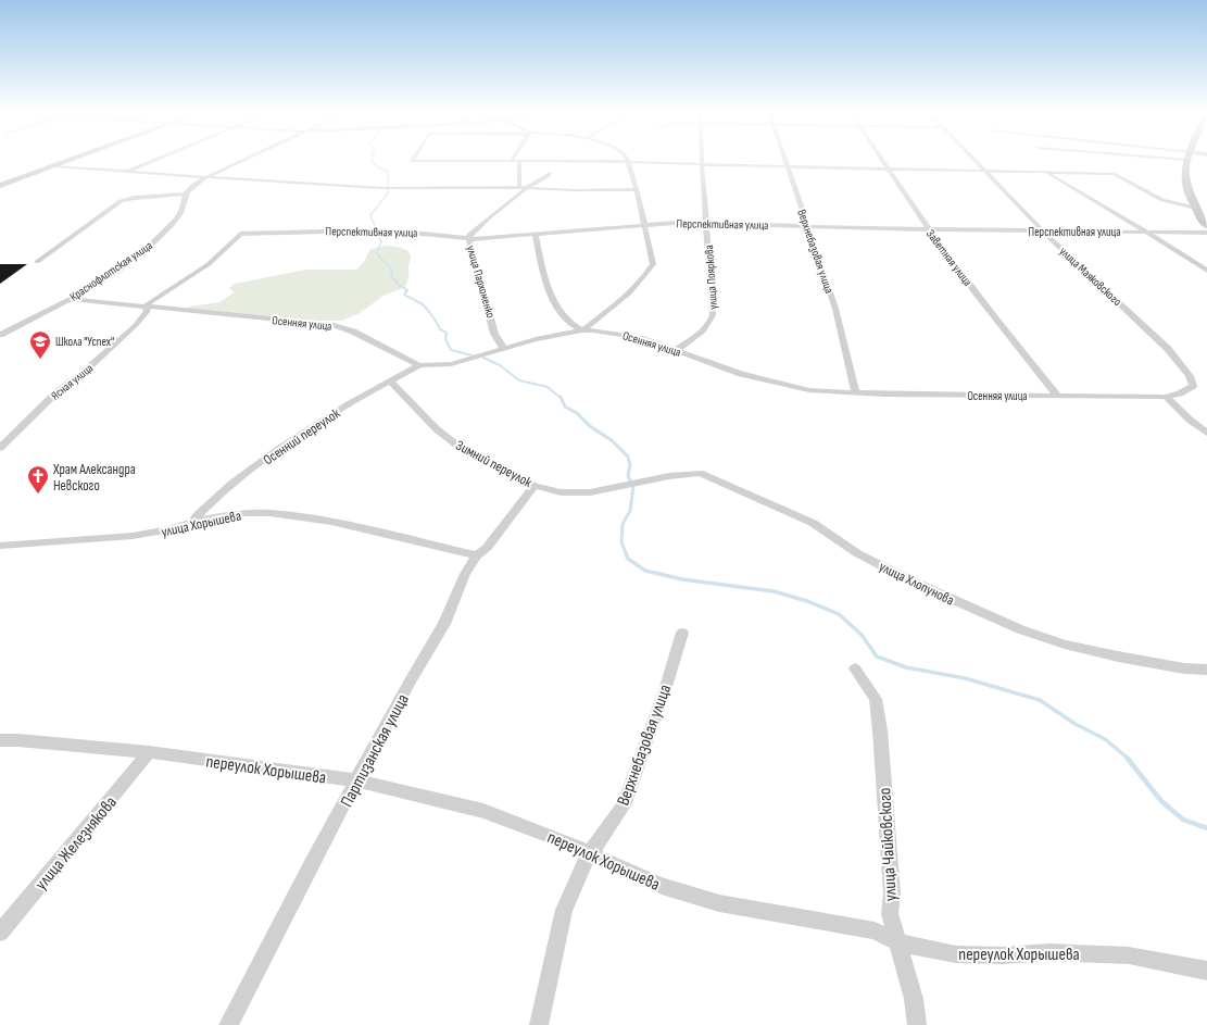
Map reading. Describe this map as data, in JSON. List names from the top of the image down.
{
  "streets": {
    "street": [
      "Перспективная улица",
      "Верхнебазовая улица",
      "Заветная улица",
      "Краснофлотская улица",
      "улица Маяковского",
      "улица Пояркова",
      "улица Пархоменко",
      "Осенняя улица",
      "Ясная улица",
      "Осенний переулок",
      "Зимний переулок",
      "улица Хорышева",
      "улица Хлопунова",
      "Партизанская улица",
      "переулок Хорышева",
      "улица Железнякова",
      "улица Чайковского"
    ]
  },
  "crossings": [
    ["Перспективная улица", "Верхнебазовая улица"],
    ["Перспективная улица", "Заветная улица"],
    ["Перспективная улица", "улица Маяковского"],
    ["Перспективная улица", "улица Пояркова"],
    ["Перспективная улица", "улица Пархоменко"],
    ["Перспективная улица", "Ясная улица"],
    ["Верхнебазовая улица", "Осенняя улица"],
    ["Верхнебазовая улица", "переулок Хорышева"],
    ["Заветная улица", "Осенняя улица"],
    ["Краснофлотская улица", "Осенняя улица"],
    ["улица Маяковского", "Осенняя улица"],
    ["улица Пояркова", "Осенняя улица"],
    ["улица Пархоменко", "Осенняя улица"],
    ["Осенняя улица", "Ясная улица"],
    ["Осенняя улица", "Осенний переулок"],
    ["Осенний переулок", "Зимний переулок"],
    ["Осенний переулок", "улица Хорышева"],
    ["Зимний переулок", "улица Хлопунова"],
    ["Зимний переулок", "Партизанская улица"],
    ["улица Хорышева", "Партизанская улица"],
    ["Партизанская улица", "переулок Хорышева"],
    ["переулок Хорышева", "улица Железнякова"],
    ["переулок Хорышева", "улица Чайковского"]
  ],
  "places": {
    "school or university": ["Школа \"Успех\""],
    "church": ["Храм Александра Невского"]
  }
}
